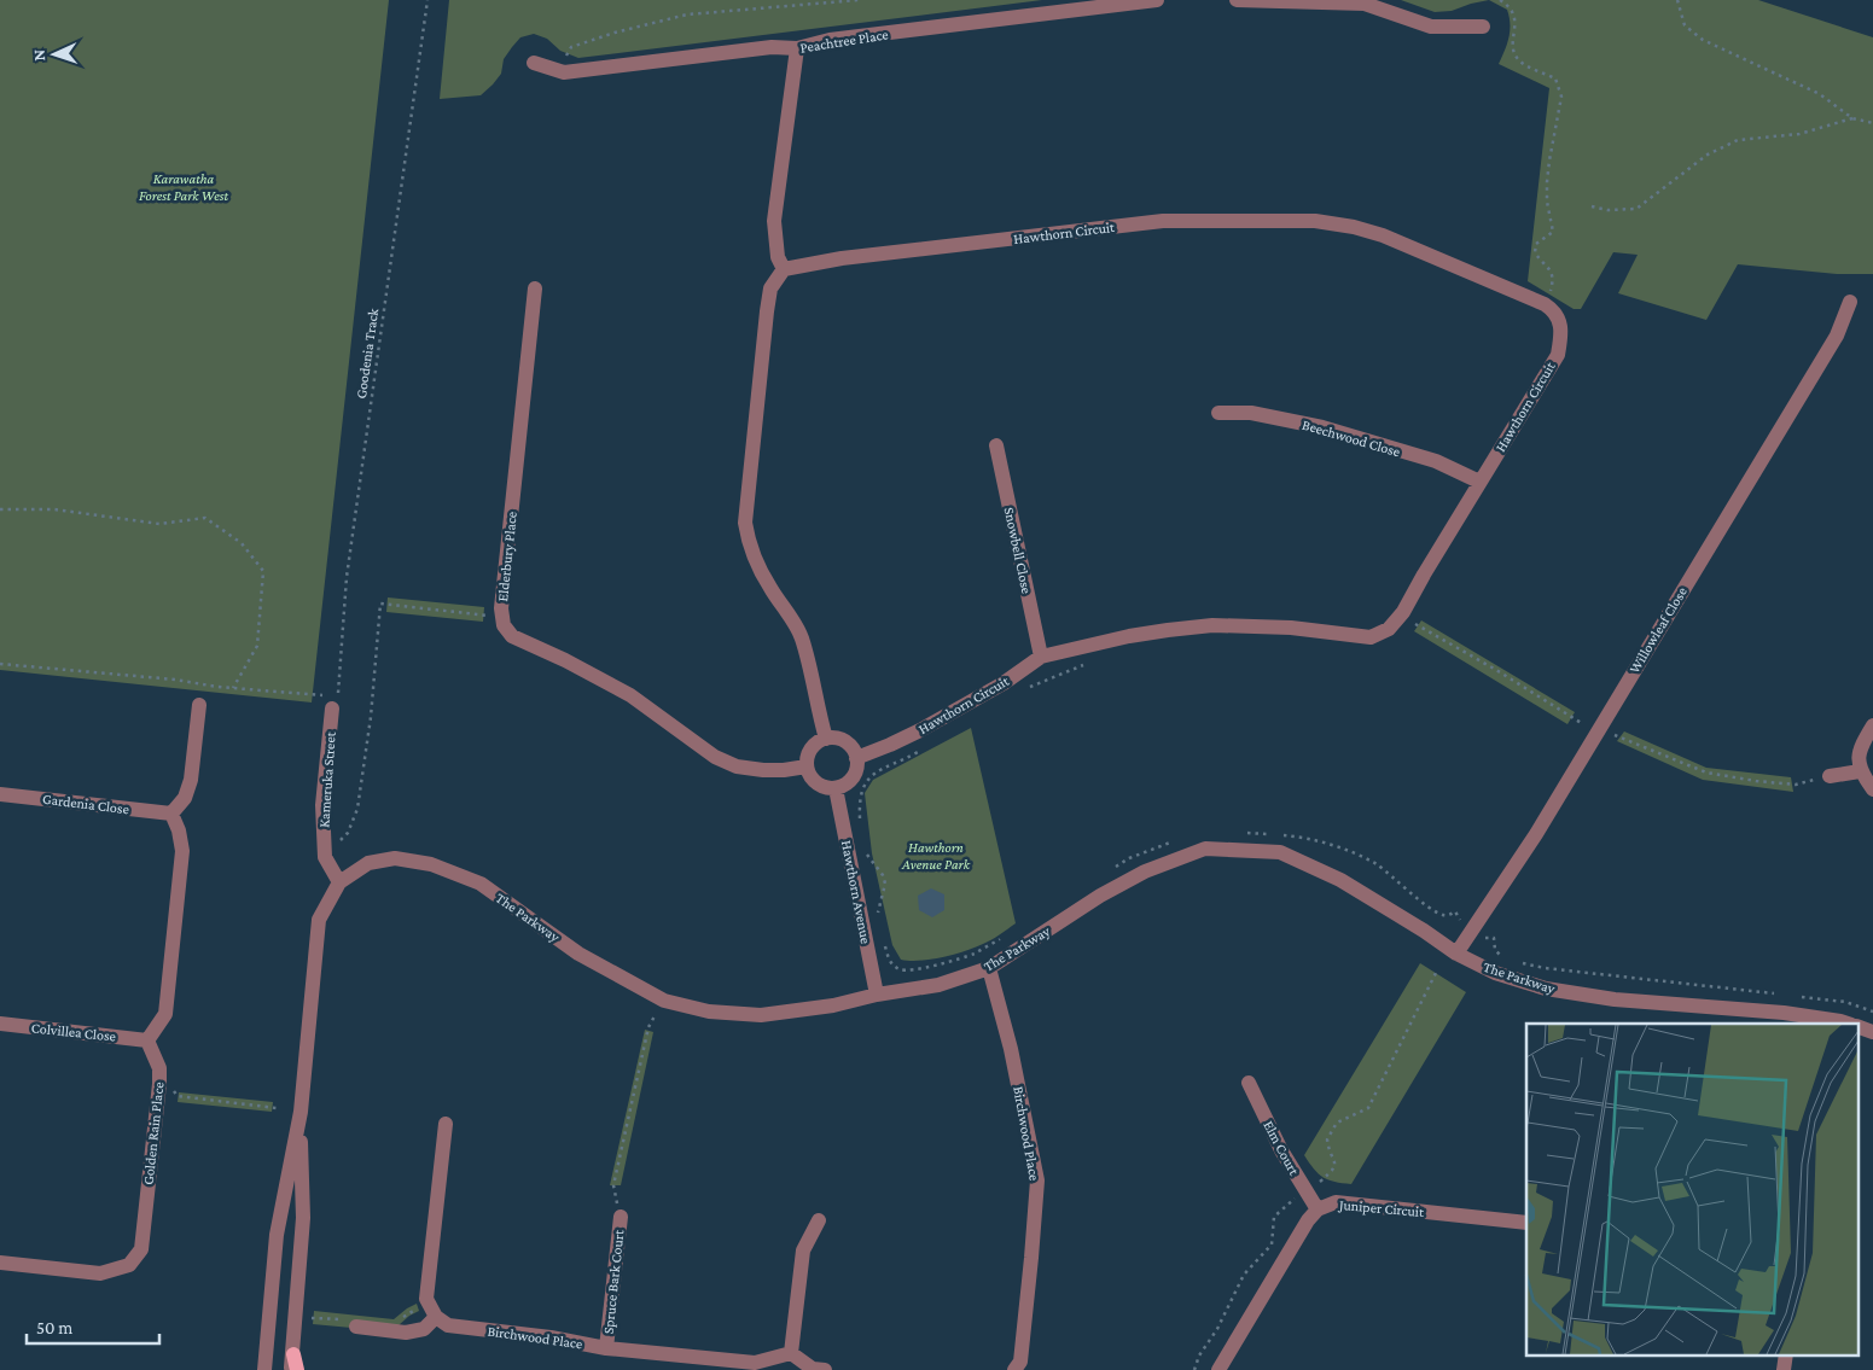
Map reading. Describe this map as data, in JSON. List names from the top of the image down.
{
  "streets": {
    "street": [
      "Peachtree Place",
      "Hawthorn Circuit",
      "Beechwood Close",
      "Snowbell Close",
      "Elderbury Place",
      "Willowleaf Close",
      "Kameruka Street",
      "Gardenia Close",
      "Hawthorn Avenue",
      "The Parkway",
      "Colvillea Close",
      "Golden Rain Place",
      "Birchwood Place",
      "Elm Court",
      "Juniper Circuit",
      "Spruce Bark Court"
    ],
    "path": ["Goodenia Track"]
  },
  "crossings": [
    ["Hawthorn Circuit", "Beechwood Close"],
    ["Hawthorn Circuit", "Snowbell Close"],
    ["Hawthorn Circuit", "Elderbury Place"],
    ["Hawthorn Circuit", "Hawthorn Avenue"],
    ["Goodenia Track", "Kameruka Street"],
    ["Elderbury Place", "Hawthorn Avenue"],
    ["Willowleaf Close", "The Parkway"],
    ["Kameruka Street", "The Parkway"],
    ["Hawthorn Avenue", "The Parkway"],
    ["The Parkway", "Birchwood Place"],
    ["Colvillea Close", "Golden Rain Place"],
    ["Birchwood Place", "Spruce Bark Court"],
    ["Elm Court", "Juniper Circuit"]
  ],
  "parks": ["Karawatha Forest Park West", "Hawthorn Avenue Park"],
  "scale_bar": "50 m",
  "north": "left"
}
